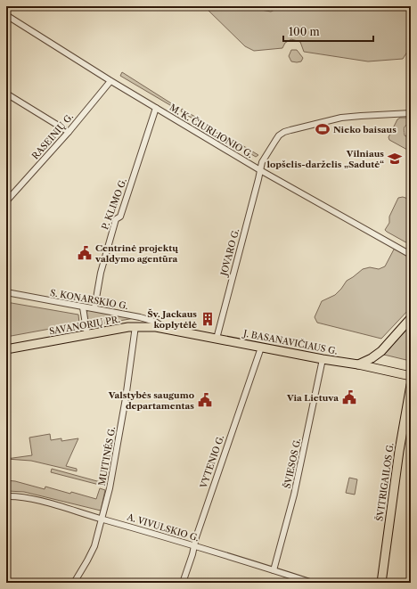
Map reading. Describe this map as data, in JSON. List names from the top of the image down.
{
  "streets": {
    "main road": ["SAVANORIŲ PR.", "J. BASANAVIČIAUS G.", "ŠVITRIGAILOS G."],
    "street": [
      "M. K. ČIURLIONIO G.",
      "RASEINIŲ G.",
      "P. KLIMO G.",
      "JOVARO G.",
      "S. KONARSKIO G.",
      "MUITINĖS G.",
      "VYTENIO G.",
      "ŠVIESOS G.",
      "A. VIVULSKIO G."
    ]
  },
  "crossings": [
    ["M. K. ČIURLIONIO G.", "RASEINIŲ G."],
    ["M. K. ČIURLIONIO G.", "P. KLIMO G."],
    ["M. K. ČIURLIONIO G.", "JOVARO G."],
    ["P. KLIMO G.", "S. KONARSKIO G."],
    ["JOVARO G.", "J. BASANAVIČIAUS G."],
    ["S. KONARSKIO G.", "SAVANORIŲ PR."],
    ["S. KONARSKIO G.", "J. BASANAVIČIAUS G."],
    ["SAVANORIŲ PR.", "J. BASANAVIČIAUS G."],
    ["SAVANORIŲ PR.", "MUITINĖS G."],
    ["J. BASANAVIČIAUS G.", "VYTENIO G."],
    ["J. BASANAVIČIAUS G.", "ŠVIESOS G."],
    ["MUITINĖS G.", "A. VIVULSKIO G."],
    ["VYTENIO G.", "A. VIVULSKIO G."],
    ["ŠVIESOS G.", "A. VIVULSKIO G."]
  ],
  "places": {
    "sports": ["Nieko baisaus"],
    "school or university": ["Vilniaus lopšelis-darželis „Sadutė“"],
    "public building": ["Centrinė projektų valdymo agentūra", "Via Lietuva", "Valstybės saugumo departamentas"],
    "building": ["Šv. Jackaus koplytėlė"]
  },
  "scale_bar": "100 m"
}
